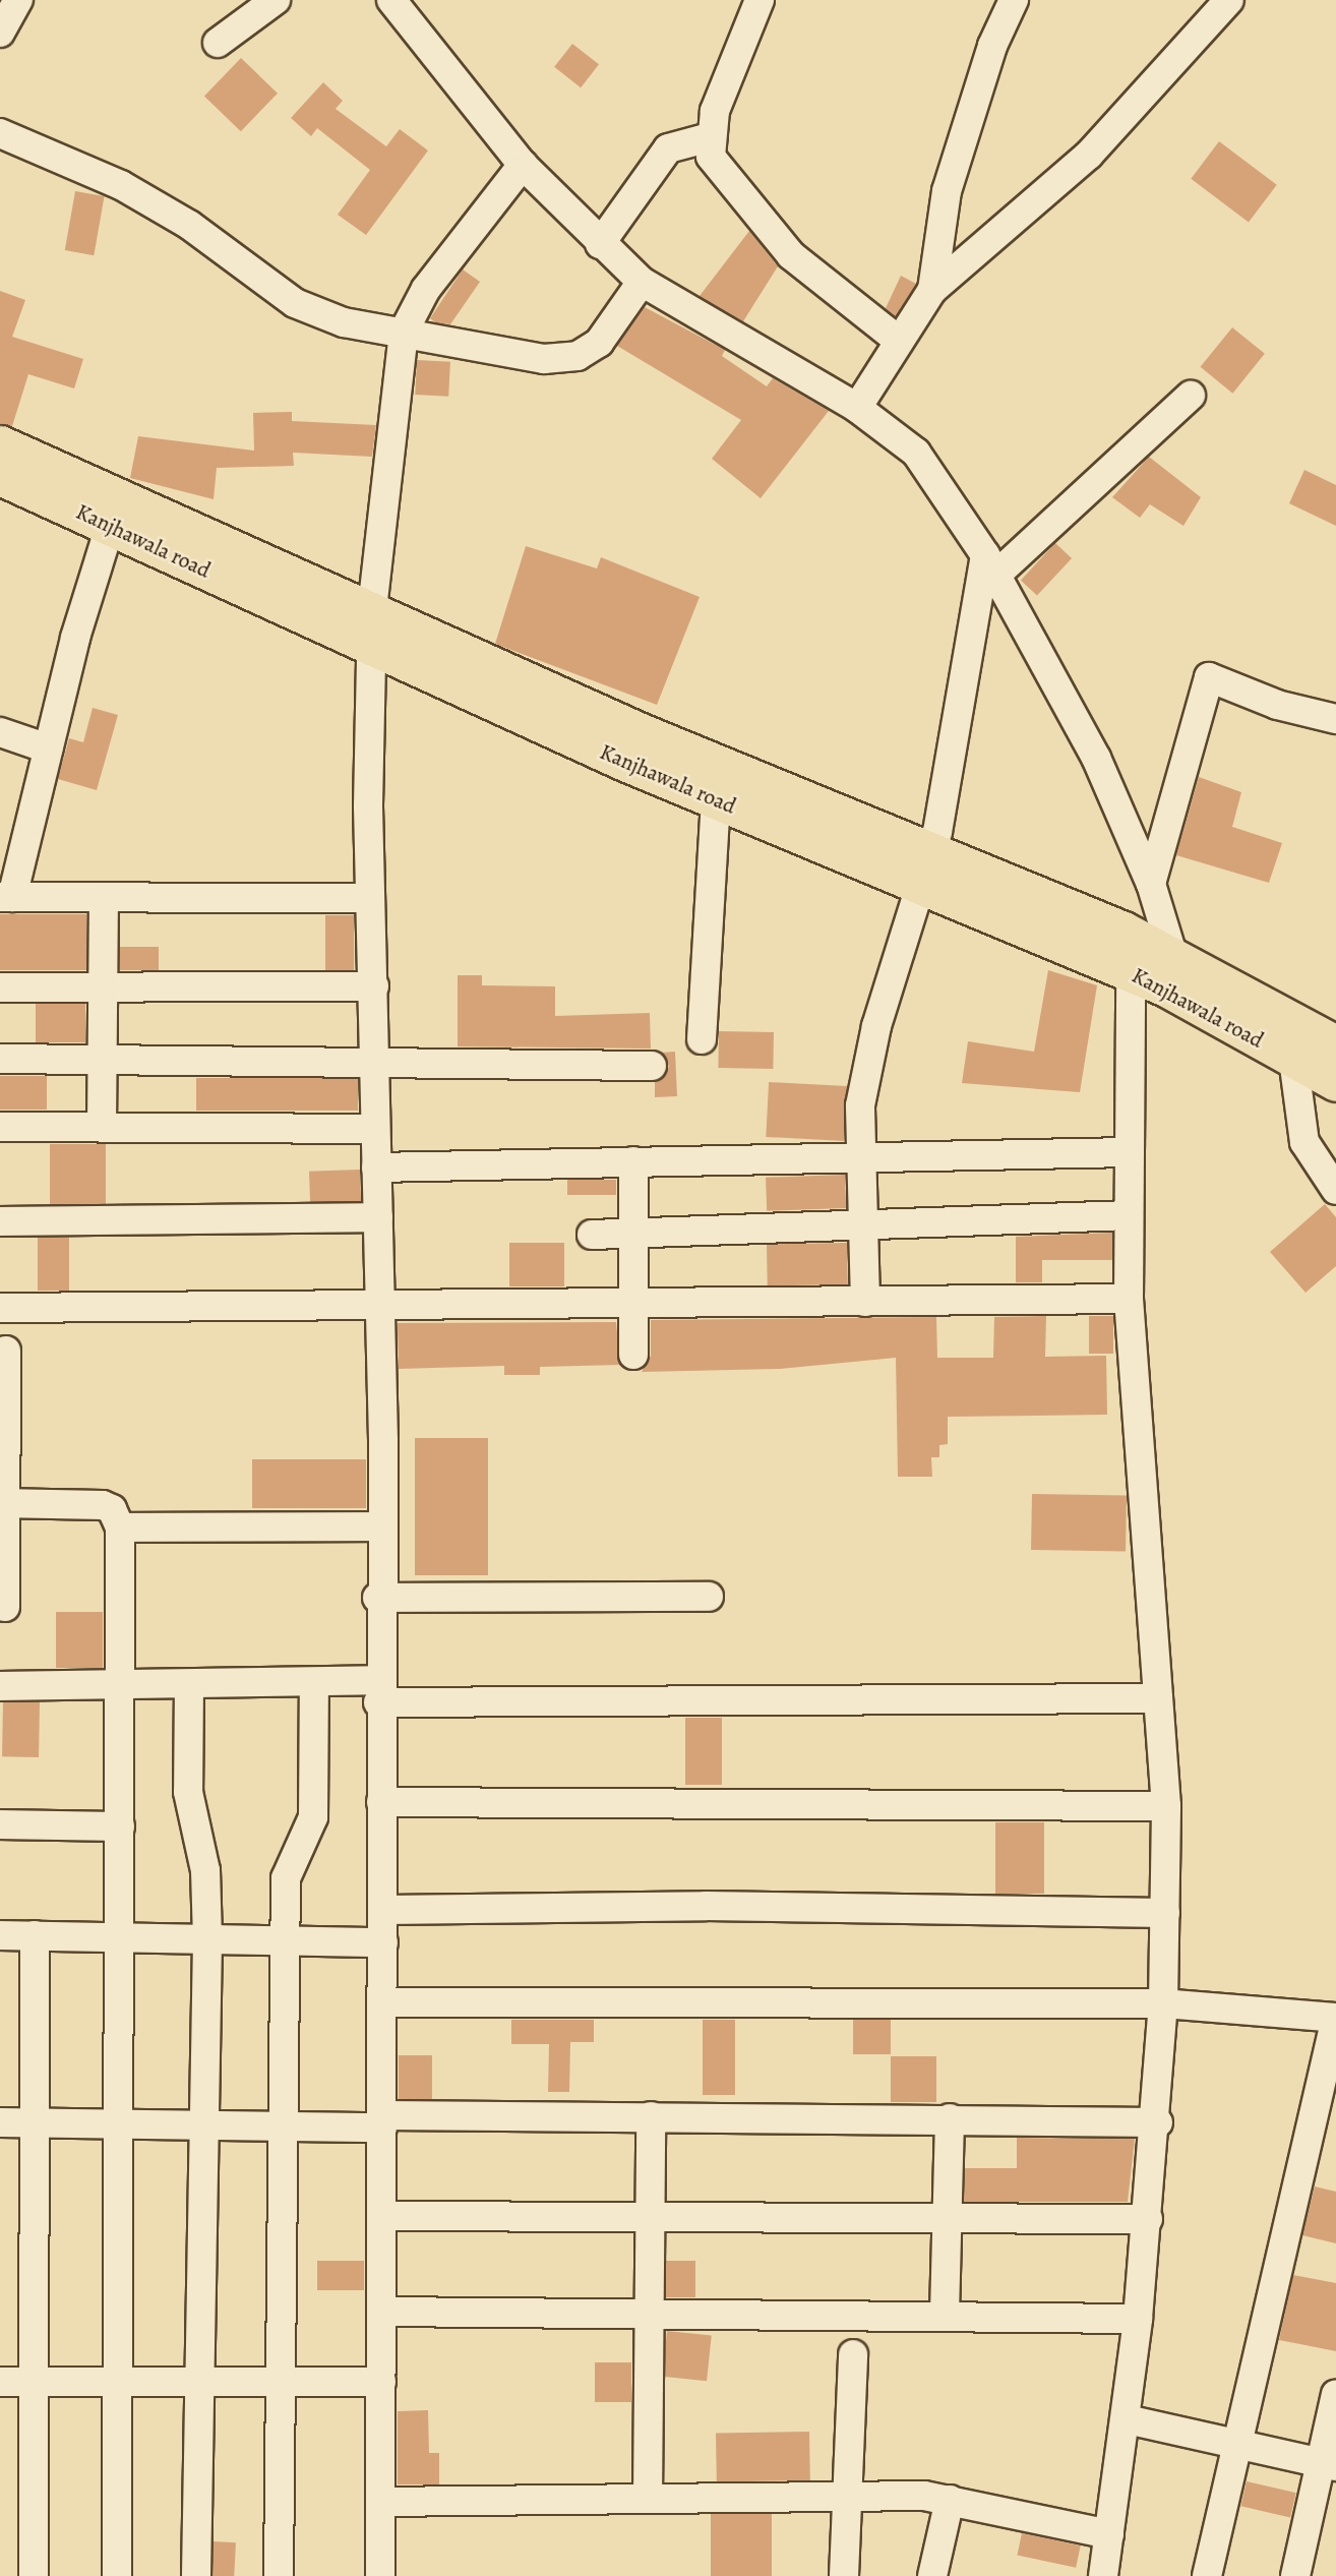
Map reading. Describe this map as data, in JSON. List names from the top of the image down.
{
  "streets": {
    "main road": ["Kanjhawala road"]
  }
}
